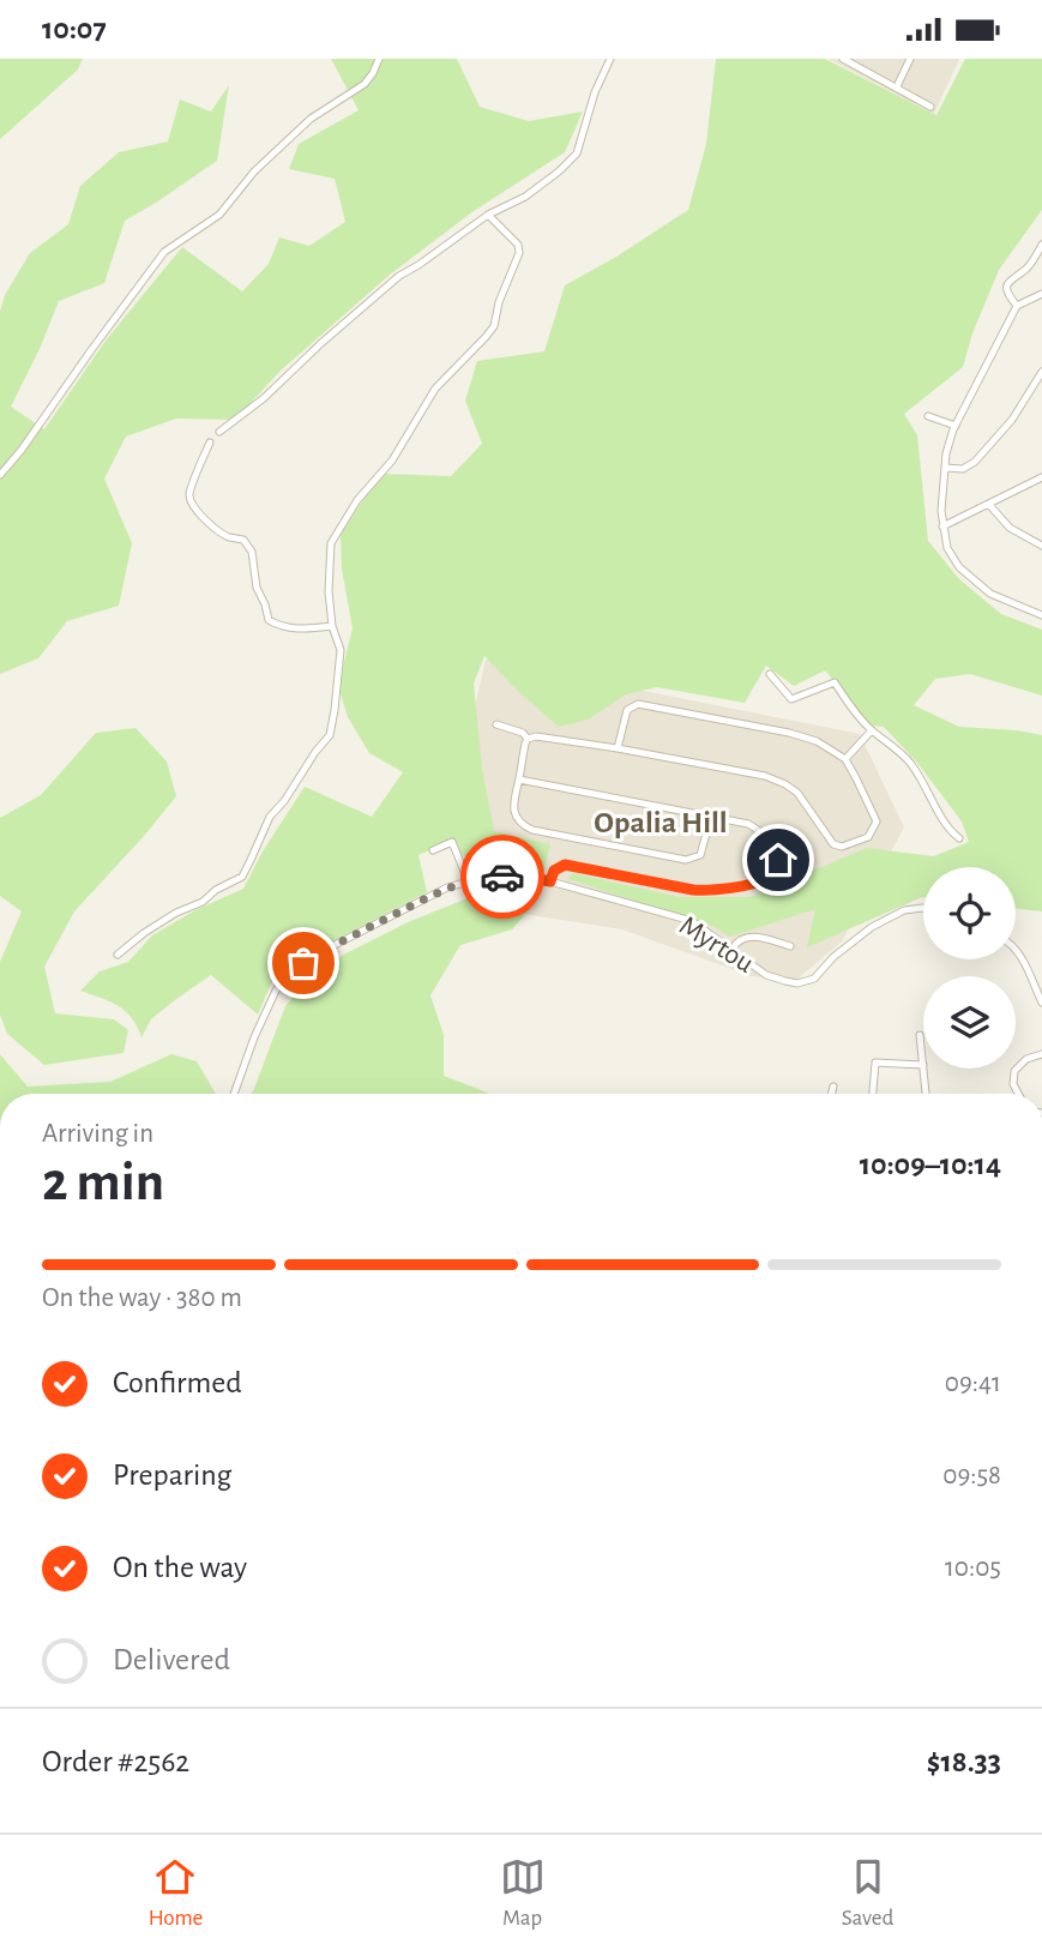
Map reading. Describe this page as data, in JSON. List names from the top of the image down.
{
  "streets": {
    "street": ["Myrtou"]
  },
  "districts": ["Opalia Hill"],
  "page": {
    "status": "10:07",
    "heading": ["2 min", "Arriving in", "10:09–10:14"],
    "panel": ["Order #2562", "$18.33"],
    "bar": "On the way · 380 m",
    "list": [
      ["Confirmed", "09:41"],
      ["Preparing", "09:58"],
      ["On the way", "10:05"],
      "Delivered"
    ],
    "tabs": ["Home", "Map", "Saved"]
  }
}
